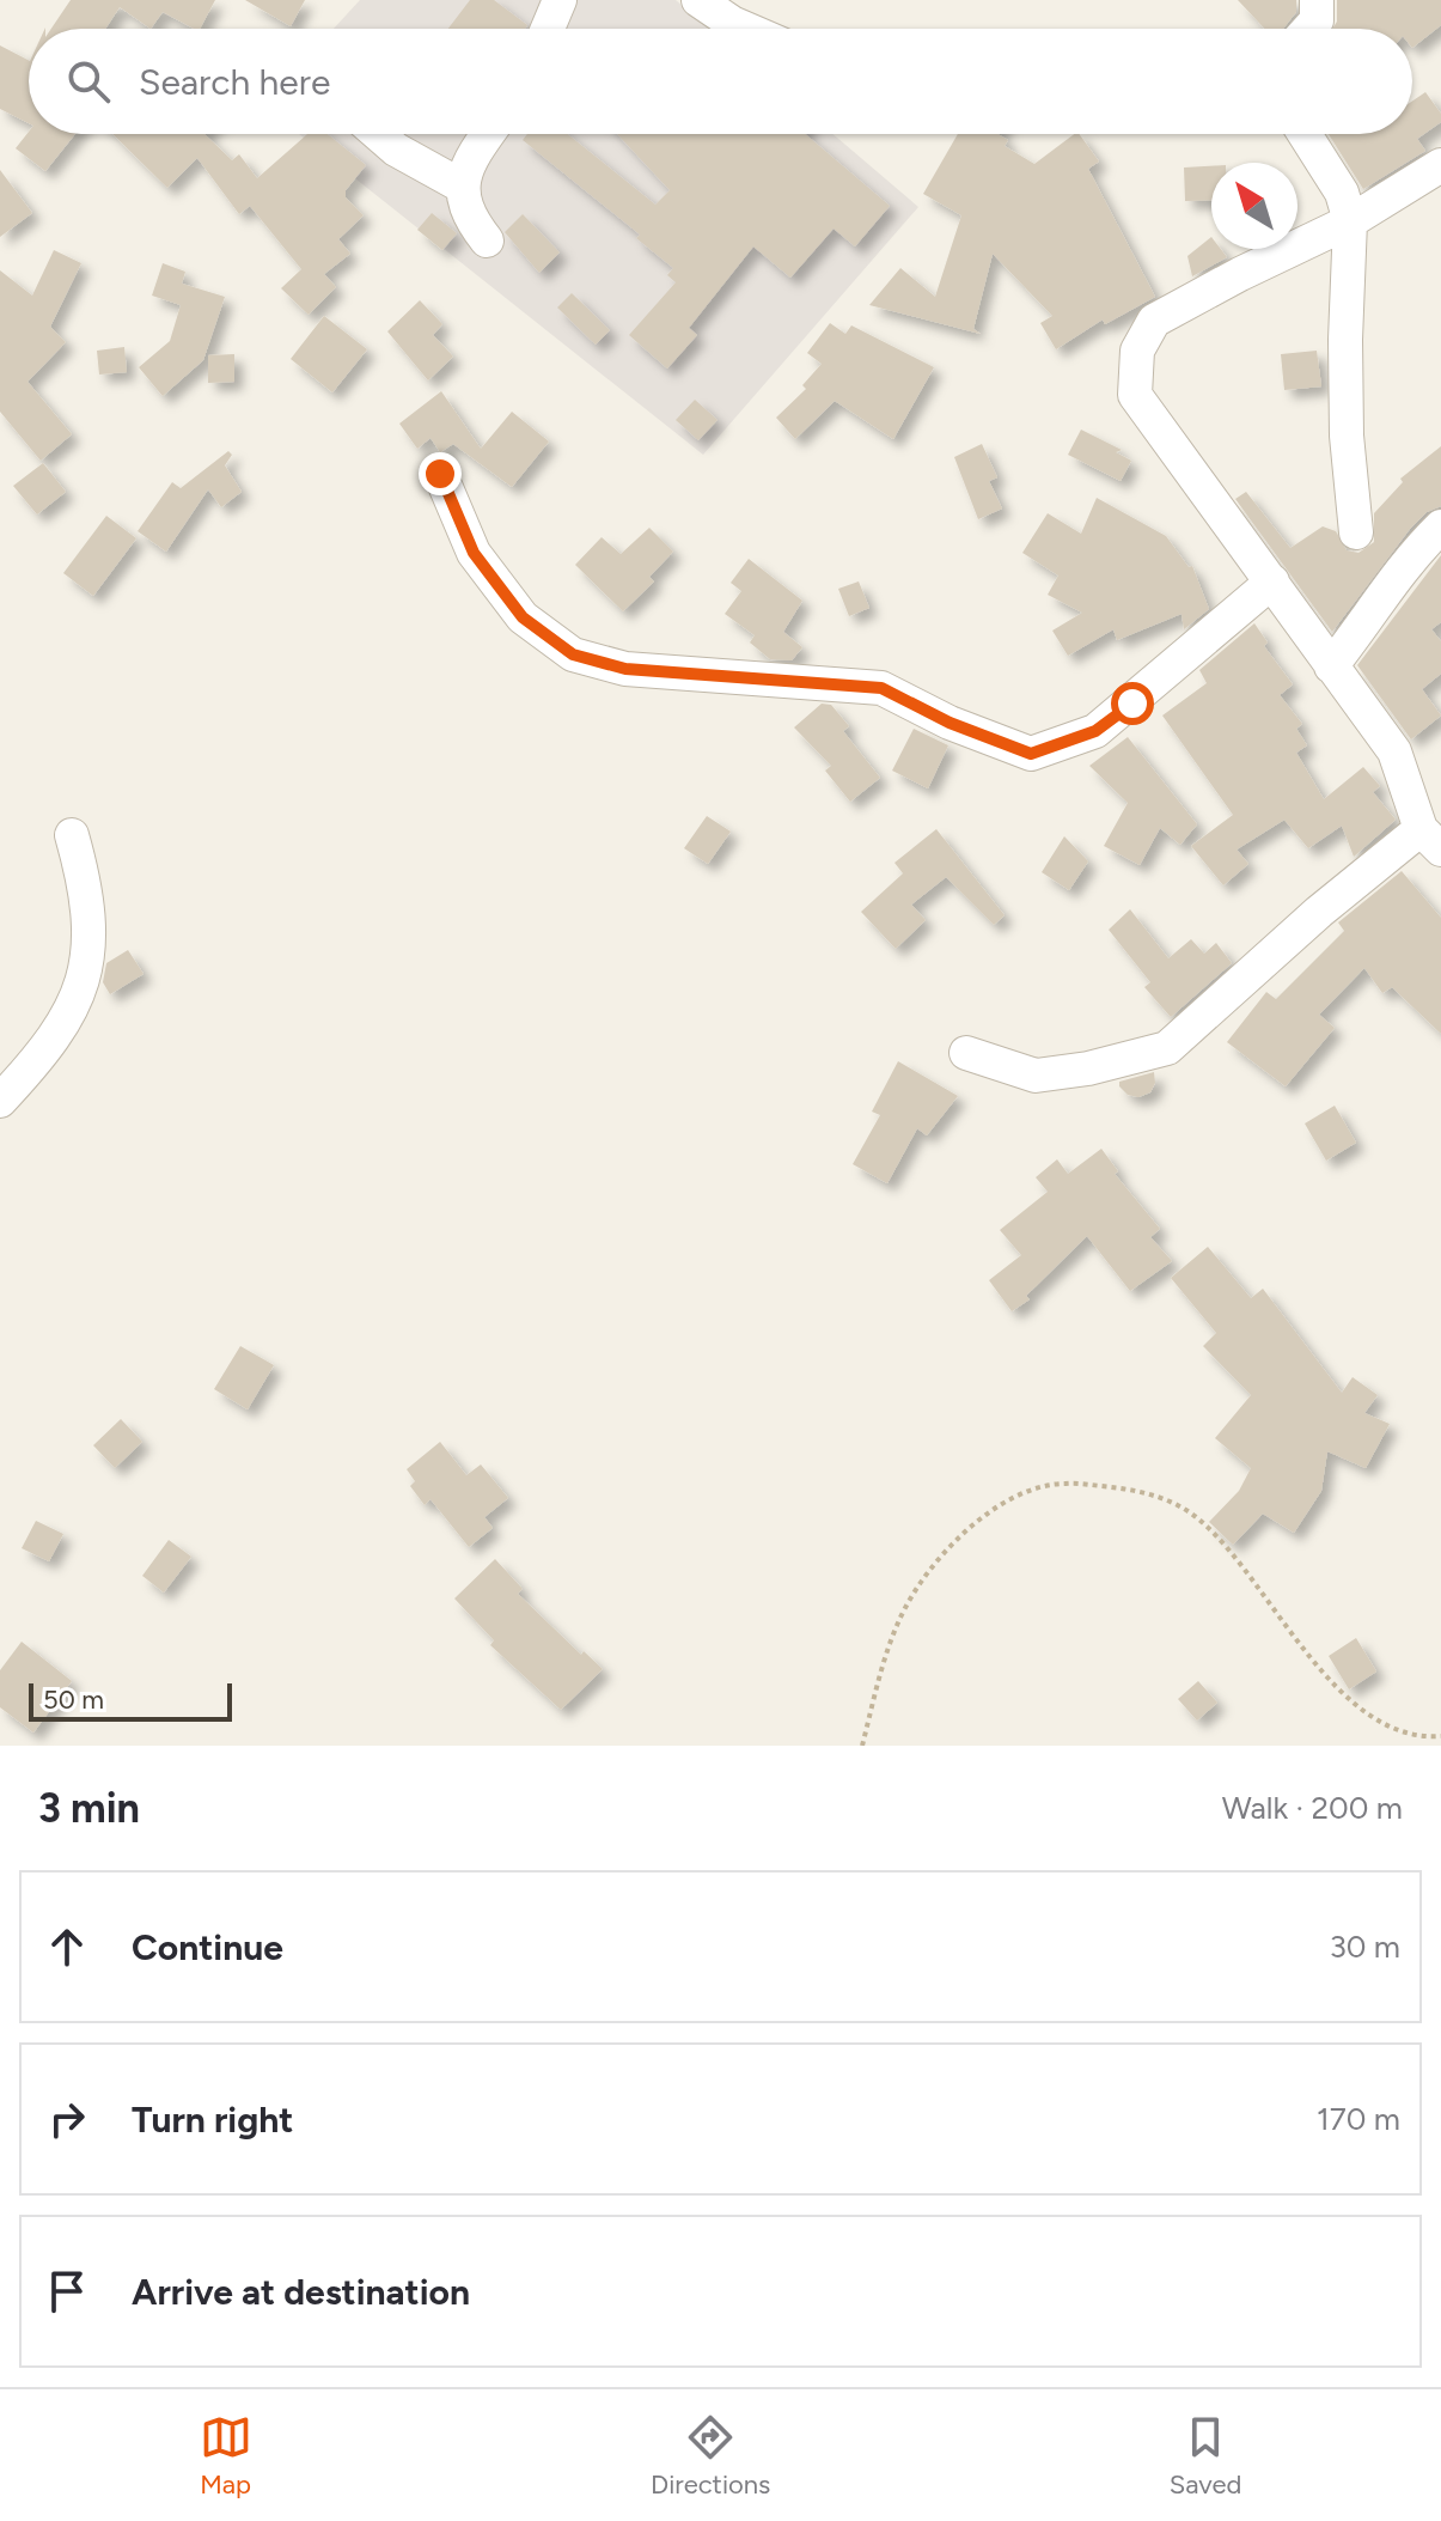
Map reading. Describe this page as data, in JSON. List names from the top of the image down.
{
  "scale_bar": "50 m",
  "north": "top left",
  "page": {
    "search": "Search here",
    "scale": "50 m",
    "heading": ["3 min", "Walk · 200 m"],
    "list": [
      ["Continue", "30 m"],
      ["Turn right", "170 m"],
      "Arrive at destination"
    ],
    "nav": ["Map", "Directions", "Saved"]
  }
}
